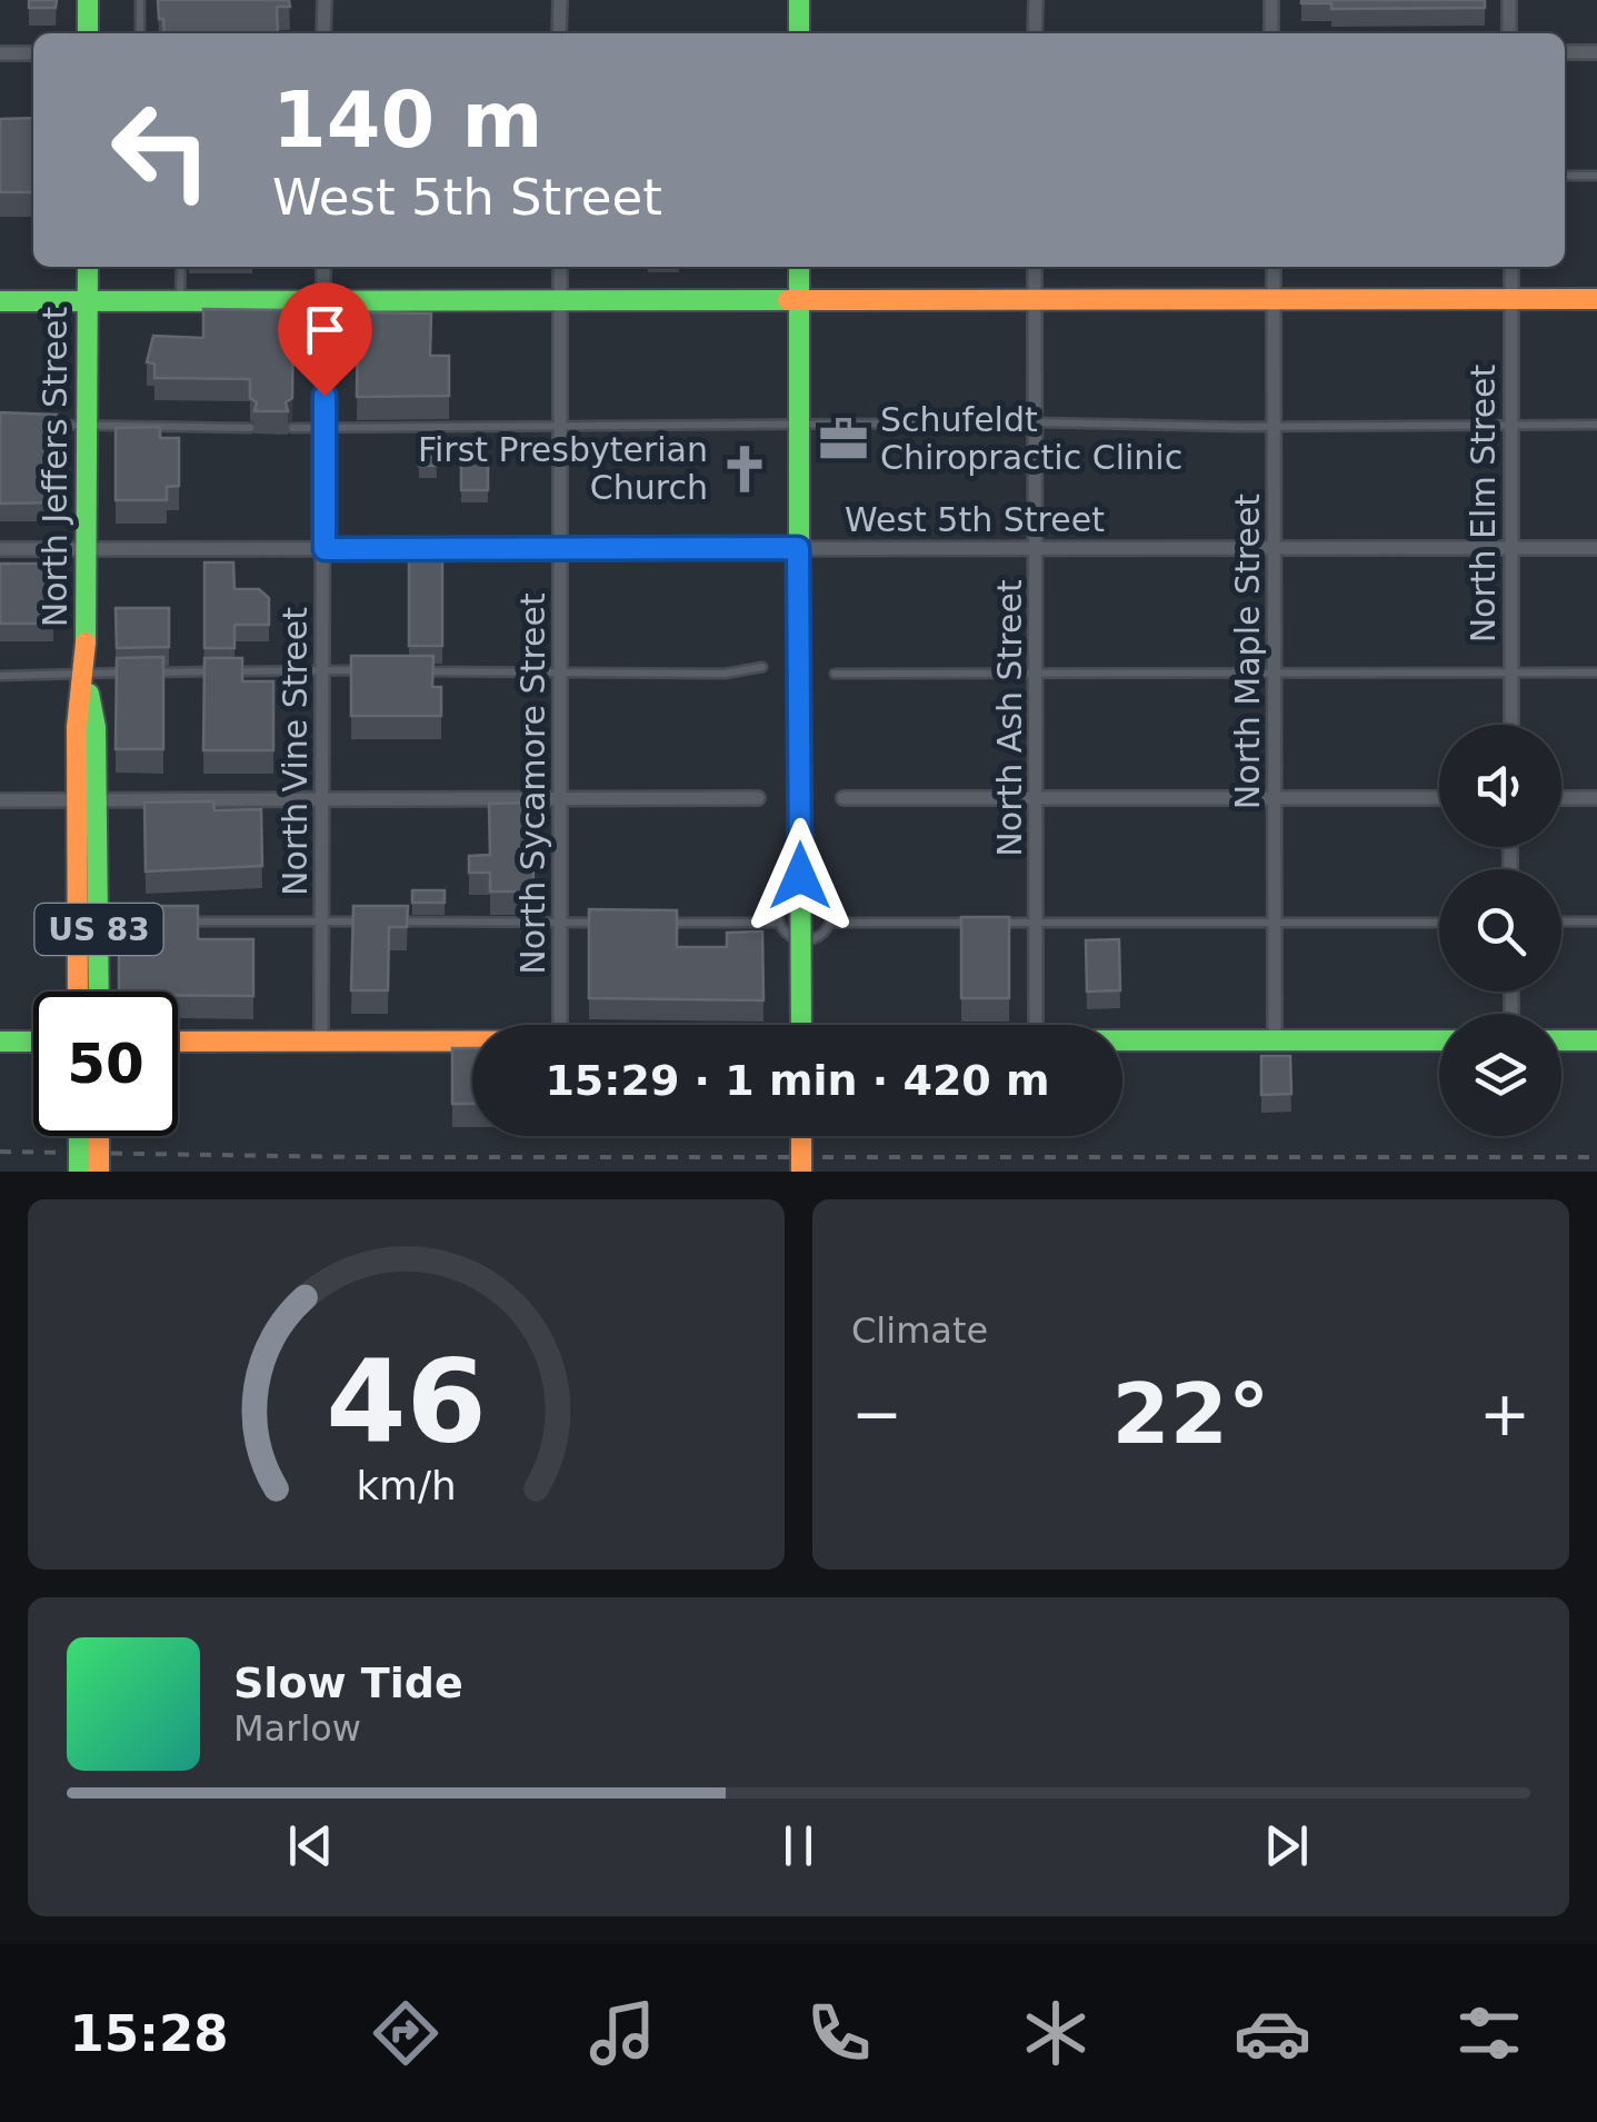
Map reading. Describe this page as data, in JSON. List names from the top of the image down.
{
  "streets": {
    "main road": ["North Jeffers Street", "US 83"],
    "street": [
      "North Elm Street",
      "West 5th Street",
      "North Maple Street",
      "North Ash Street",
      "North Vine Street",
      "North Sycamore Street"
    ]
  },
  "crossings": [
    ["North Jeffers Street", "West 5th Street"],
    ["North Elm Street", "West 5th Street"],
    ["West 5th Street", "North Maple Street"],
    ["West 5th Street", "North Ash Street"],
    ["West 5th Street", "North Vine Street"],
    ["West 5th Street", "North Sycamore Street"]
  ],
  "places": {
    "office": ["Schufeldt Chiropractic Clinic"],
    "church": ["First Presbyterian Church"]
  },
  "page": {
    "turn": ["140 m", "West 5th Street"],
    "limit": "50",
    "trip": "15:29 · 1 min · 420 m",
    "tile": "Climate",
    "heat": ["−", "22°", "+"],
    "song": ["Slow Tide", "Marlow"],
    "tabs": "15:28",
    "gauge": ["46", "km/h"]
  }
}
